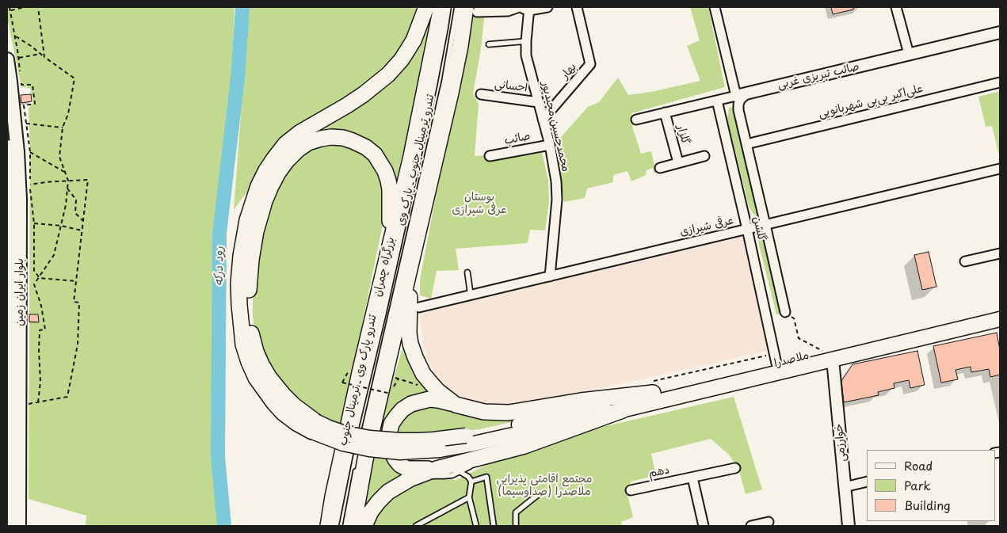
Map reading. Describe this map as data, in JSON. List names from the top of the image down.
{
  "streets": {
    "highway": ["بزرگراه چمران"],
    "main road": ["بلوار ایران زمین", "ملاصدرا"],
    "street": [
      "بهار",
      "صائب تبریزی غربی",
      "احسانی",
      "علی‌اکبر بی‌بی شهربانویی",
      "محمدحسین مجیدپور",
      "گلزار",
      "صائب",
      "عرفی شیرازی",
      "گلشن",
      "خوارزمی",
      "دهم"
    ],
    "lane": ["تندرو ترمینال جنوب ـ پارک وی", "تندرو پارک وی ـ ترمینال جنوب"]
  },
  "crossings": [
    ["بهار", "محمدحسین مجیدپور"],
    ["صائب تبریزی غربی", "گلزار"],
    ["صائب تبریزی غربی", "گلشن"],
    ["احسانی", "محمدحسین مجیدپور"],
    ["علی‌اکبر بی‌بی شهربانویی", "گلشن"],
    ["محمدحسین مجیدپور", "صائب"],
    ["محمدحسین مجیدپور", "عرفی شیرازی"],
    ["عرفی شیرازی", "گلشن"],
    ["گلشن", "ملاصدرا"],
    ["ملاصدرا", "خوارزمی"]
  ],
  "water": ["رود درکه"],
  "parks": ["بوستان عرفی شیرازی", "مجتمع اقامتی پذیرایی ملاصدرا (صداوسیما)"],
  "legend": ["Road", "Park", "Building"]
}
